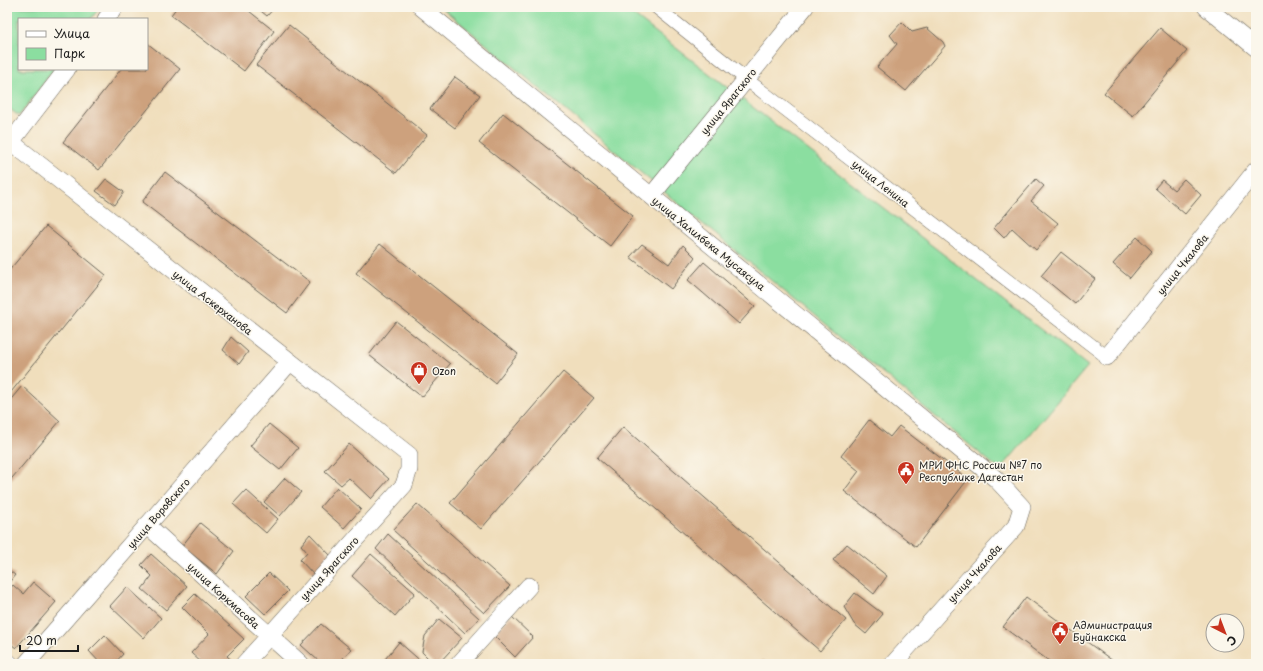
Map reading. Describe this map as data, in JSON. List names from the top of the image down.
{
  "streets": {
    "street": [
      "улица Ярагского",
      "улица Ленина",
      "улица Халилбека Мусаясула",
      "улица Чкалова",
      "улица Аскерханова",
      "улица Воровского",
      "улица Коркмасова"
    ]
  },
  "crossings": [
    ["улица Ярагского", "улица Ленина"],
    ["улица Ярагского", "улица Халилбека Мусаясула"],
    ["улица Ярагского", "улица Аскерханова"],
    ["улица Ярагского", "улица Коркмасова"],
    ["улица Ленина", "улица Чкалова"],
    ["улица Халилбека Мусаясула", "улица Чкалова"],
    ["улица Аскерханова", "улица Воровского"],
    ["улица Воровского", "улица Коркмасова"]
  ],
  "places": {
    "shop": ["Ozon"],
    "public building": ["МРИ ФНС России №7 по Республике Дагестан", "Администрация Буйнакска"]
  },
  "legend": ["Улица", "Парк"],
  "scale_bar": "20 m",
  "north": "bottom right"
}
